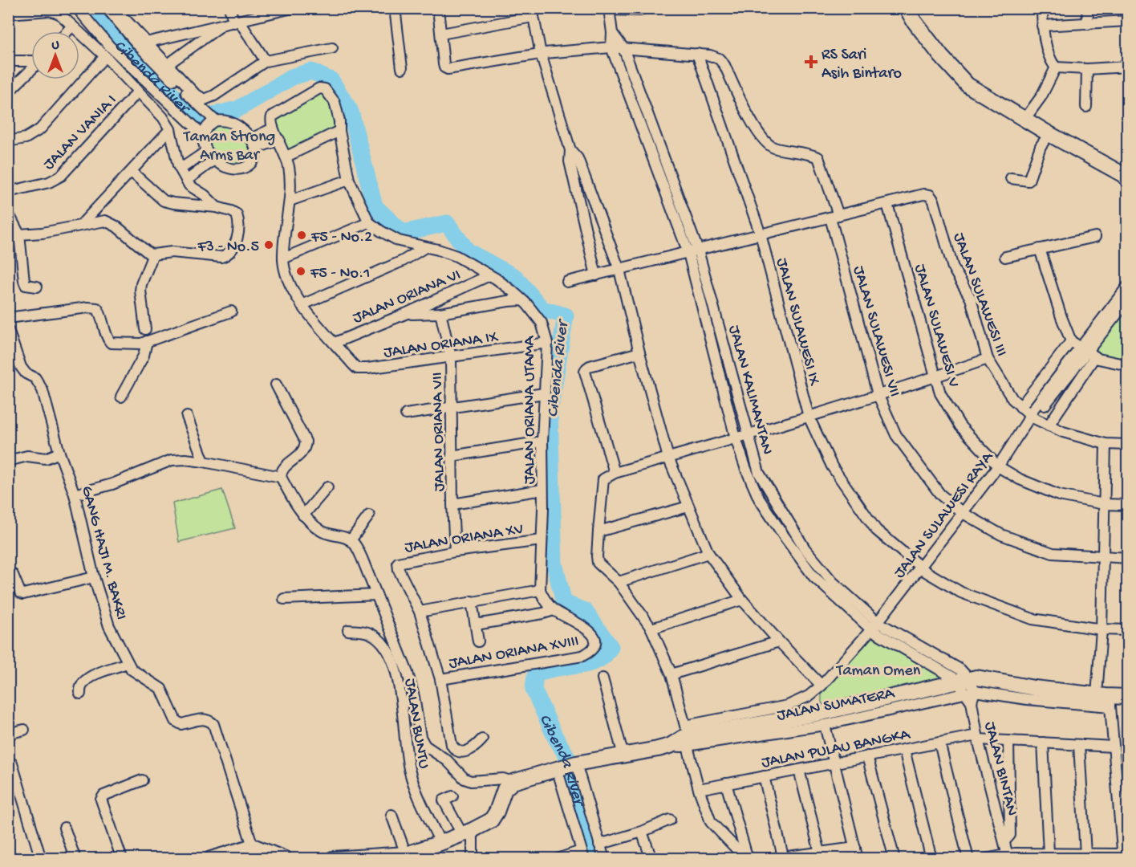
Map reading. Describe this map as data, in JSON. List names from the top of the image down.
{
  "streets": {
    "street": [
      "JALAN VANIA I",
      "JALAN SULAWESI III",
      "JALAN ORIANA VI",
      "JALAN SULAWESI IX",
      "JALAN SULAWESI V",
      "JALAN SULAWESI VII",
      "JALAN ORIANA IX",
      "JALAN KALIMANTAN",
      "JALAN ORIANA UTAMA",
      "JALAN ORIANA VII",
      "JALAN SULAWESI RAYA",
      "JALAN ORIANA XV",
      "GANG HAJI M. BAKRI",
      "JALAN ORIANA XVIII",
      "JALAN SUMATERA",
      "JALAN BUNTU",
      "JALAN PULAU BANGKA",
      "JALAN BINTAN"
    ]
  },
  "crossings": [
    ["JALAN SULAWESI III", "JALAN SULAWESI V"],
    ["JALAN SULAWESI III", "JALAN SULAWESI RAYA"],
    ["JALAN ORIANA VI", "JALAN ORIANA IX"],
    ["JALAN ORIANA VI", "JALAN ORIANA UTAMA"],
    ["JALAN SULAWESI IX", "JALAN SULAWESI VII"],
    ["JALAN SULAWESI IX", "JALAN SULAWESI RAYA"],
    ["JALAN SULAWESI V", "JALAN SULAWESI RAYA"],
    ["JALAN SULAWESI VII", "JALAN SULAWESI RAYA"],
    ["JALAN ORIANA IX", "JALAN ORIANA UTAMA"],
    ["JALAN ORIANA IX", "JALAN ORIANA VII"],
    ["JALAN KALIMANTAN", "JALAN SULAWESI RAYA"],
    ["JALAN KALIMANTAN", "JALAN SUMATERA"],
    ["JALAN KALIMANTAN", "JALAN BINTAN"],
    ["JALAN ORIANA UTAMA", "JALAN ORIANA XV"],
    ["JALAN ORIANA VII", "JALAN ORIANA XV"],
    ["JALAN SUMATERA", "JALAN BINTAN"],
    ["JALAN PULAU BANGKA", "JALAN BINTAN"]
  ],
  "water": ["Cibenda River"],
  "parks": ["Taman Strong Arms Bar", "Taman Omen"],
  "places": {
    "health": ["RS Sari Asih Bintaro"],
    "other": ["F5 - No.2", "F3 - No.5", "F5 - No.1"]
  },
  "north": "top"
}
